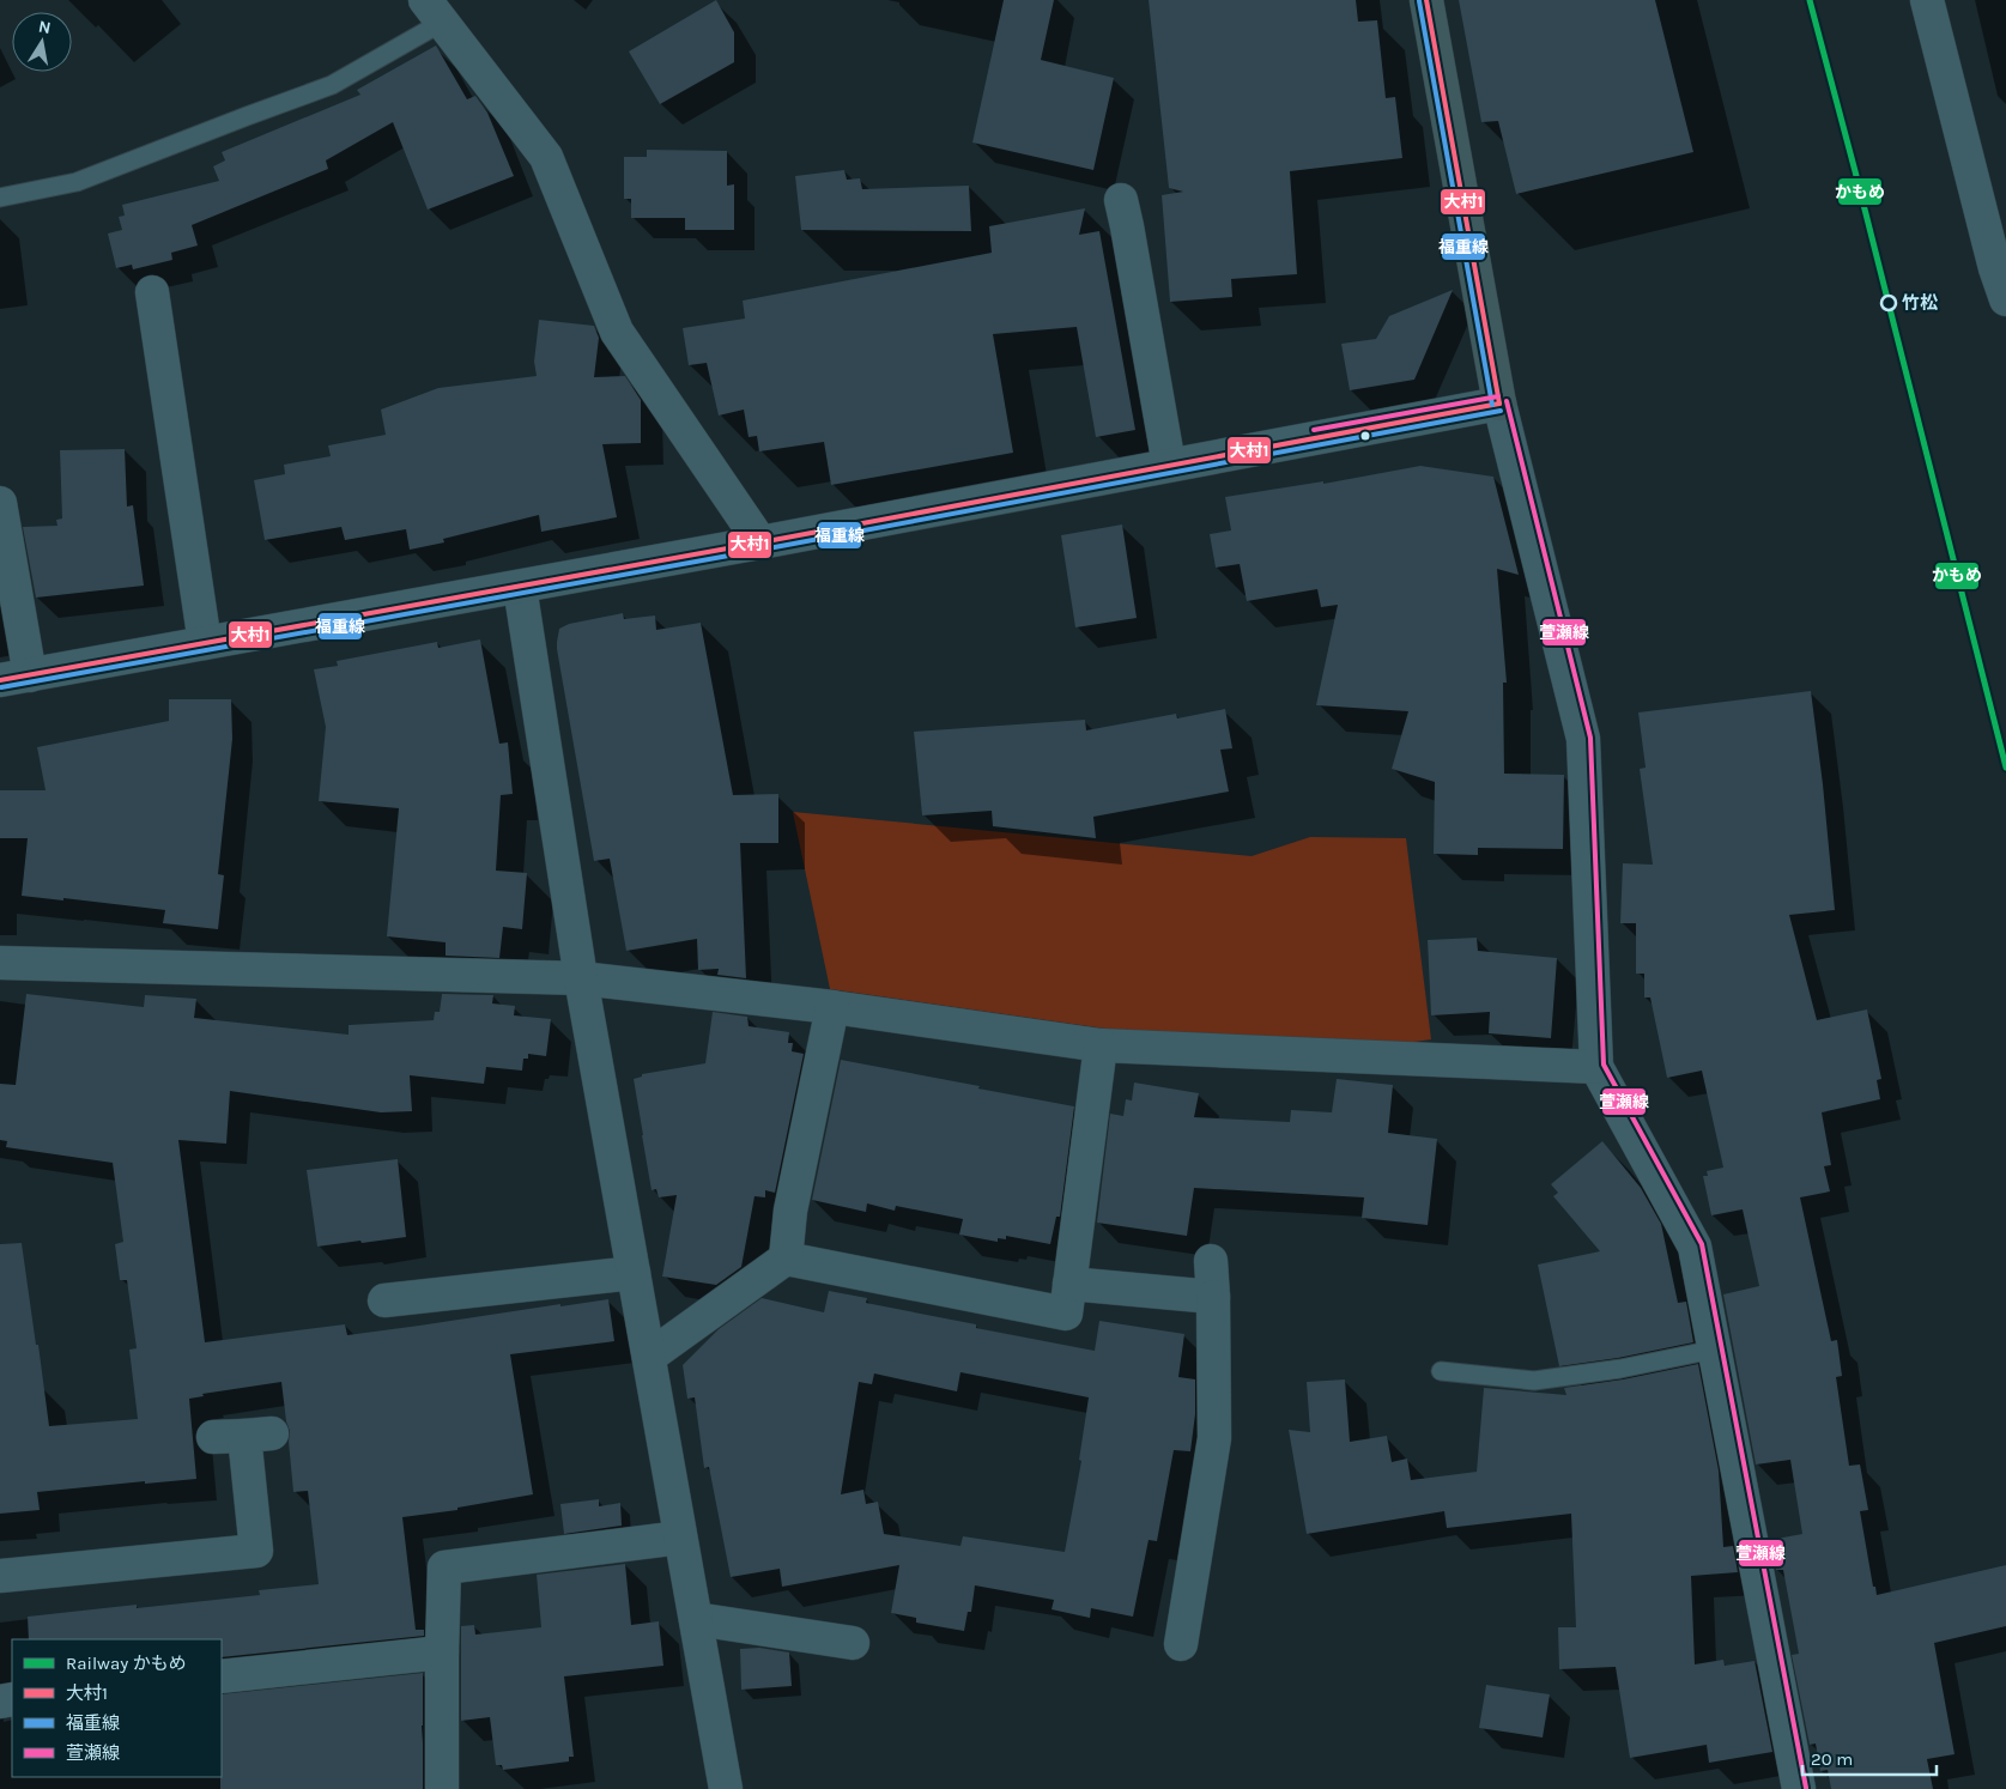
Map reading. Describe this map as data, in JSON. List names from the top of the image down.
{
  "places": ["竹松"],
  "lines": [
    "rail line かもめ",
    "transit line 大村1",
    "transit line 福重線",
    "transit line 萱瀬線"
  ],
  "legend": [
    "Railway かもめ",
    "大村1",
    "福重線",
    "萱瀬線"
  ],
  "scale_bar": "20 m",
  "north": "top"
}
